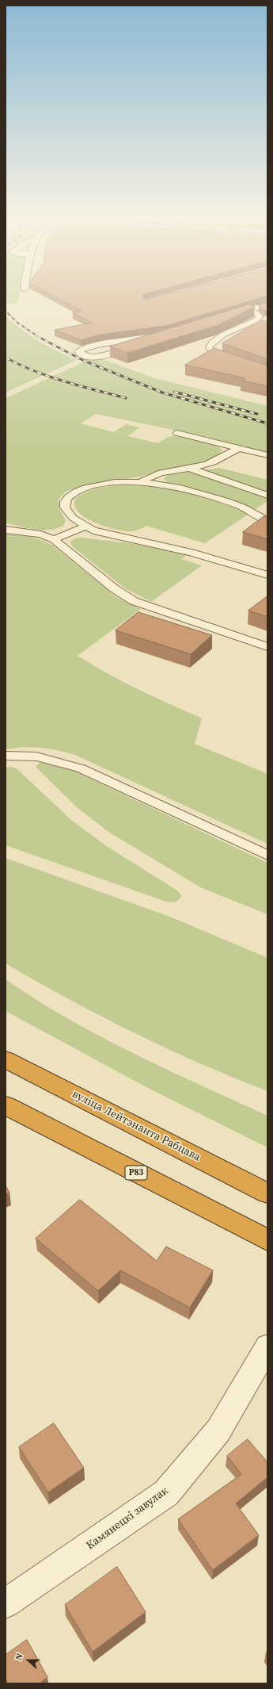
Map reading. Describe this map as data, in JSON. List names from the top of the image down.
{
  "streets": {
    "highway": ["вуліца Лейтэнанта Рабцава", "Р83"],
    "street": ["Камянецкі завулак"]
  },
  "north": "left"
}
